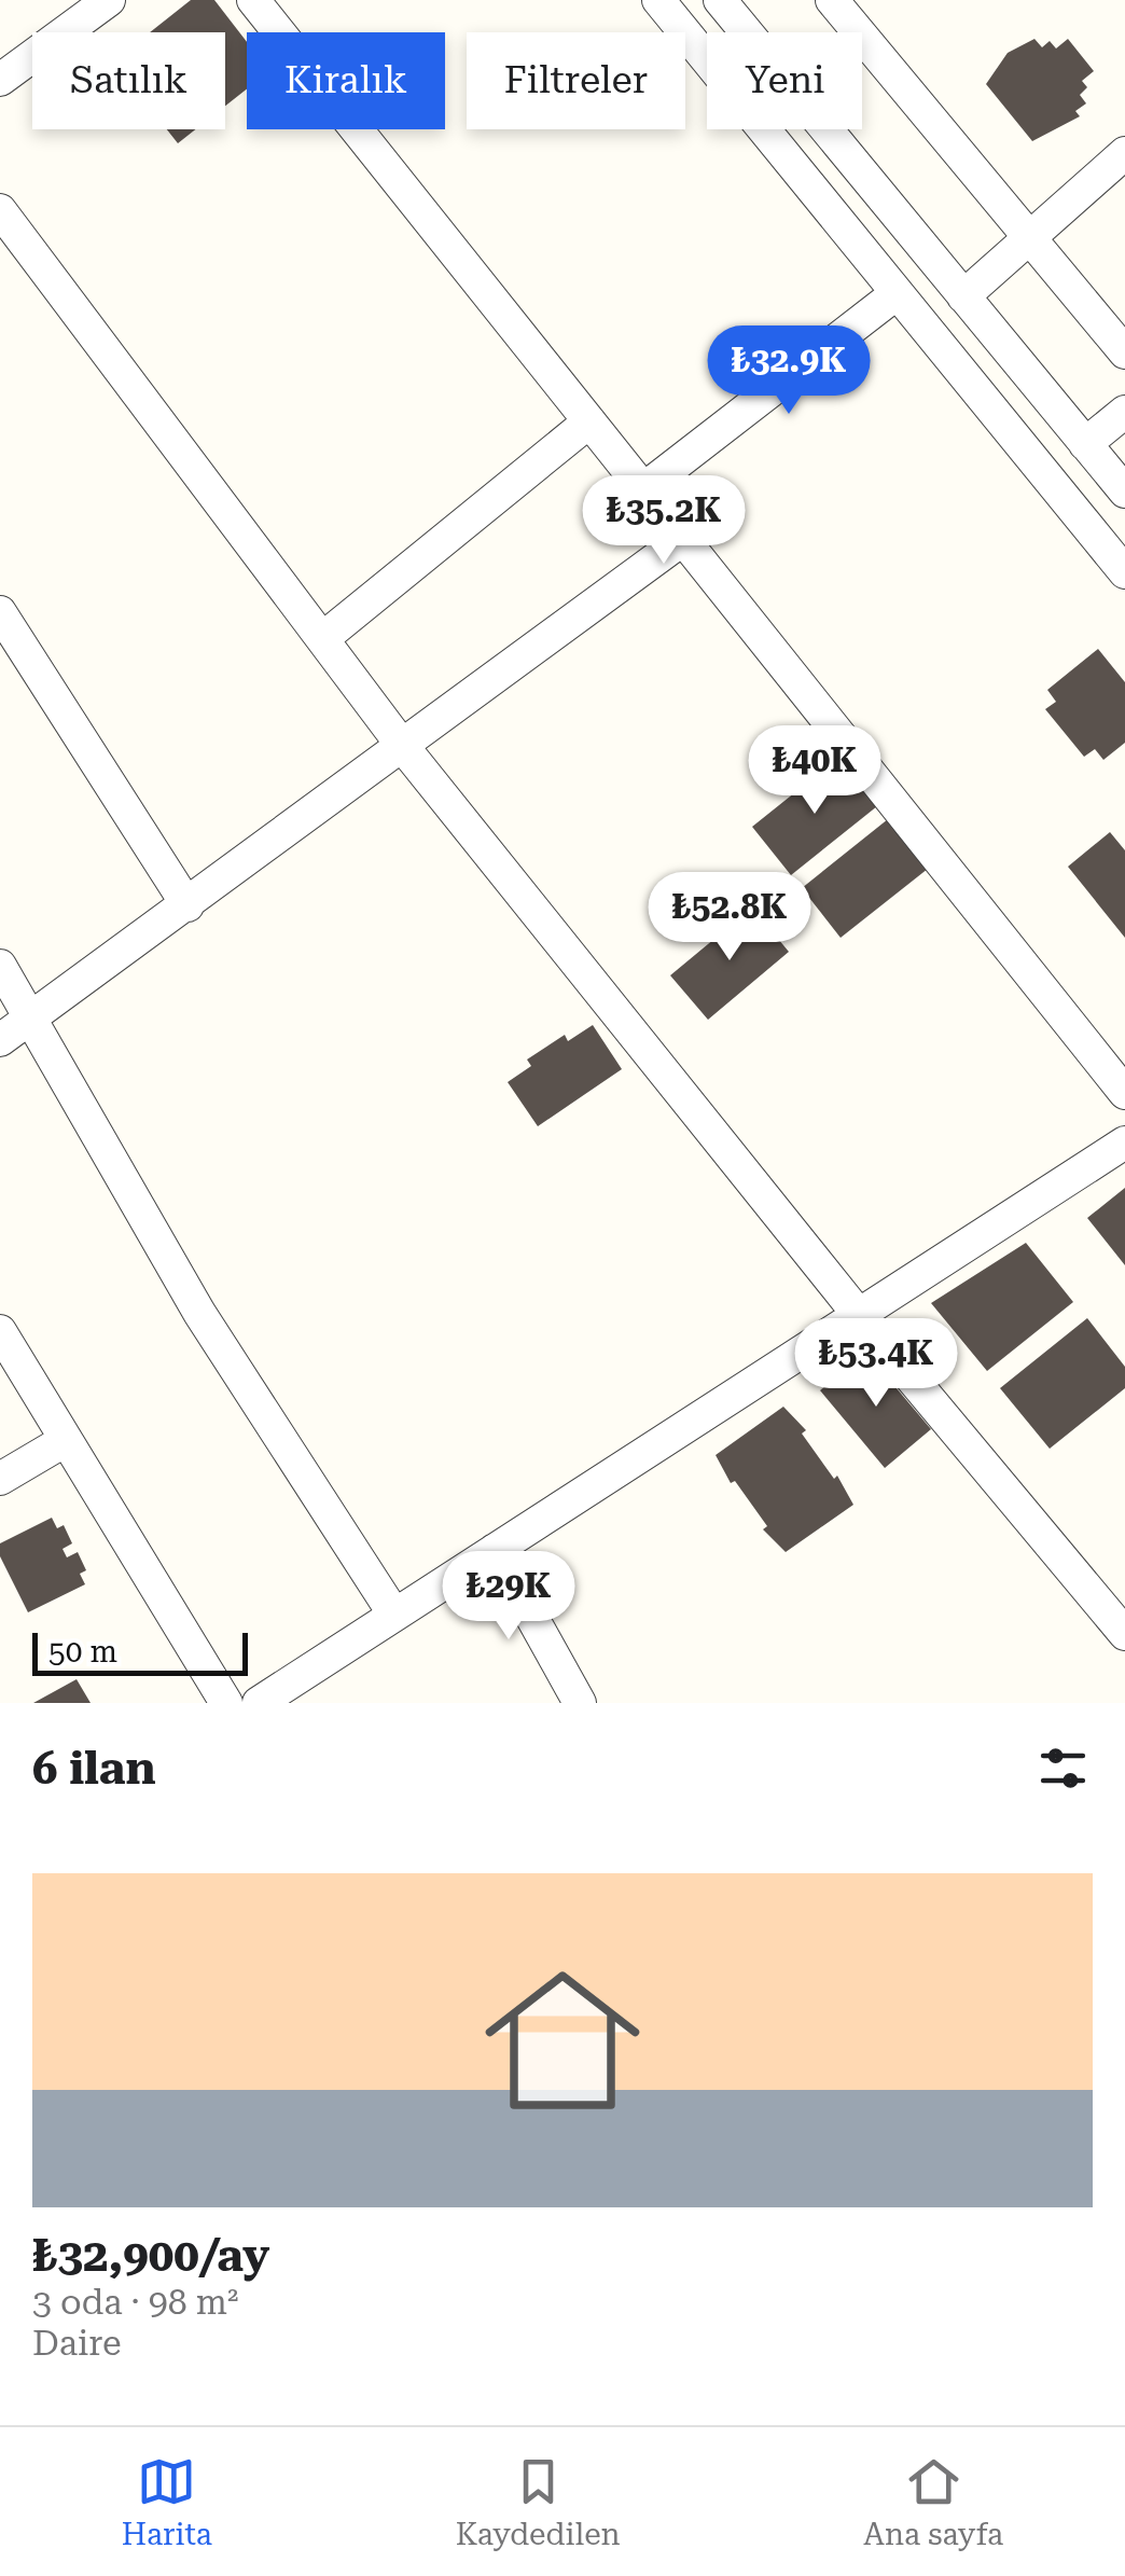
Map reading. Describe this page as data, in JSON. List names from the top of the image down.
{
  "scale_bar": "50 m",
  "page": {
    "chip": [
      "Satılık",
      "Kiralık",
      "Filtreler",
      "Yeni"
    ],
    "price": [
      "₺32.9K",
      "₺35.2K",
      "₺40K",
      "₺52.8K",
      "₺53.4K",
      "₺29K"
    ],
    "scale": "50 m",
    "heading": "6 ilan",
    "list": [
      {
        "name": "₺32,900/ay",
        "note": "3 oda · 98 m² · Daire"
      }
    ],
    "tabs": ["Harita", "Kaydedilen", "Ana sayfa"]
  }
}
